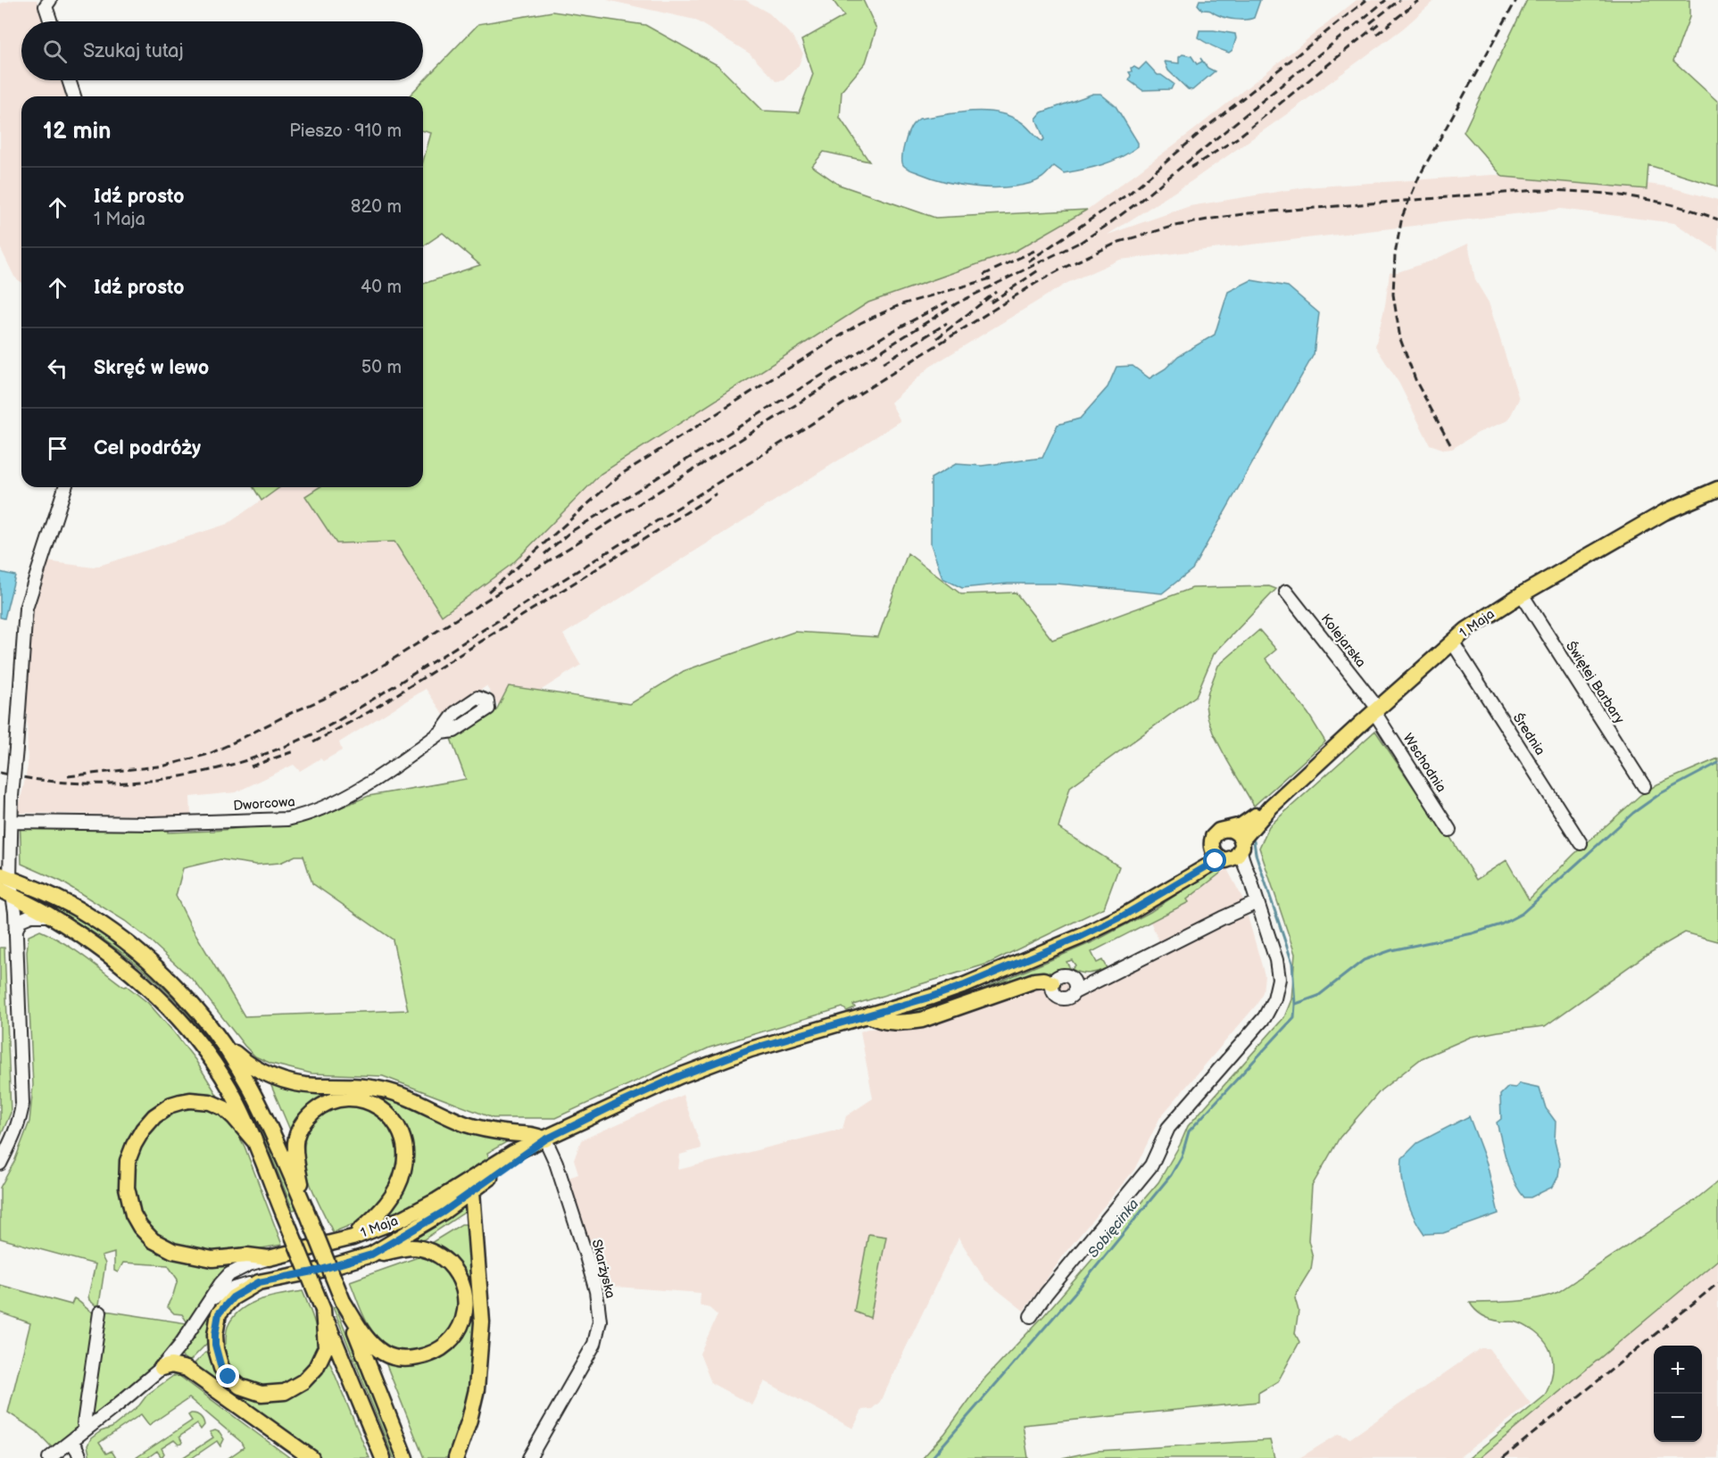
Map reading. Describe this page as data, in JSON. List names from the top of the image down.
{
  "streets": {
    "main road": ["1 Maja"],
    "street": [
      "Kolejarska",
      "Świętej Barbary",
      "Średnia",
      "Wschodnia",
      "Dworcowa",
      "Skarżyska"
    ]
  },
  "crossings": [
    ["1 Maja", "Kolejarska"],
    ["1 Maja", "Świętej Barbary"],
    ["1 Maja", "Średnia"],
    ["1 Maja", "Wschodnia"],
    ["1 Maja", "Skarżyska"],
    ["Kolejarska", "Wschodnia"]
  ],
  "water": ["Sobięcinka"],
  "page": {
    "search": "Szukaj tutaj",
    "heading": ["12 min", "Pieszo · 910 m"],
    "list": [
      ["Idź prosto", "1 Maja", "820 m"],
      ["Idź prosto", "40 m"],
      ["Skręć w lewo", "50 m"],
      "Cel podróży"
    ],
    "map_buttons": ["+", "−"]
  }
}
